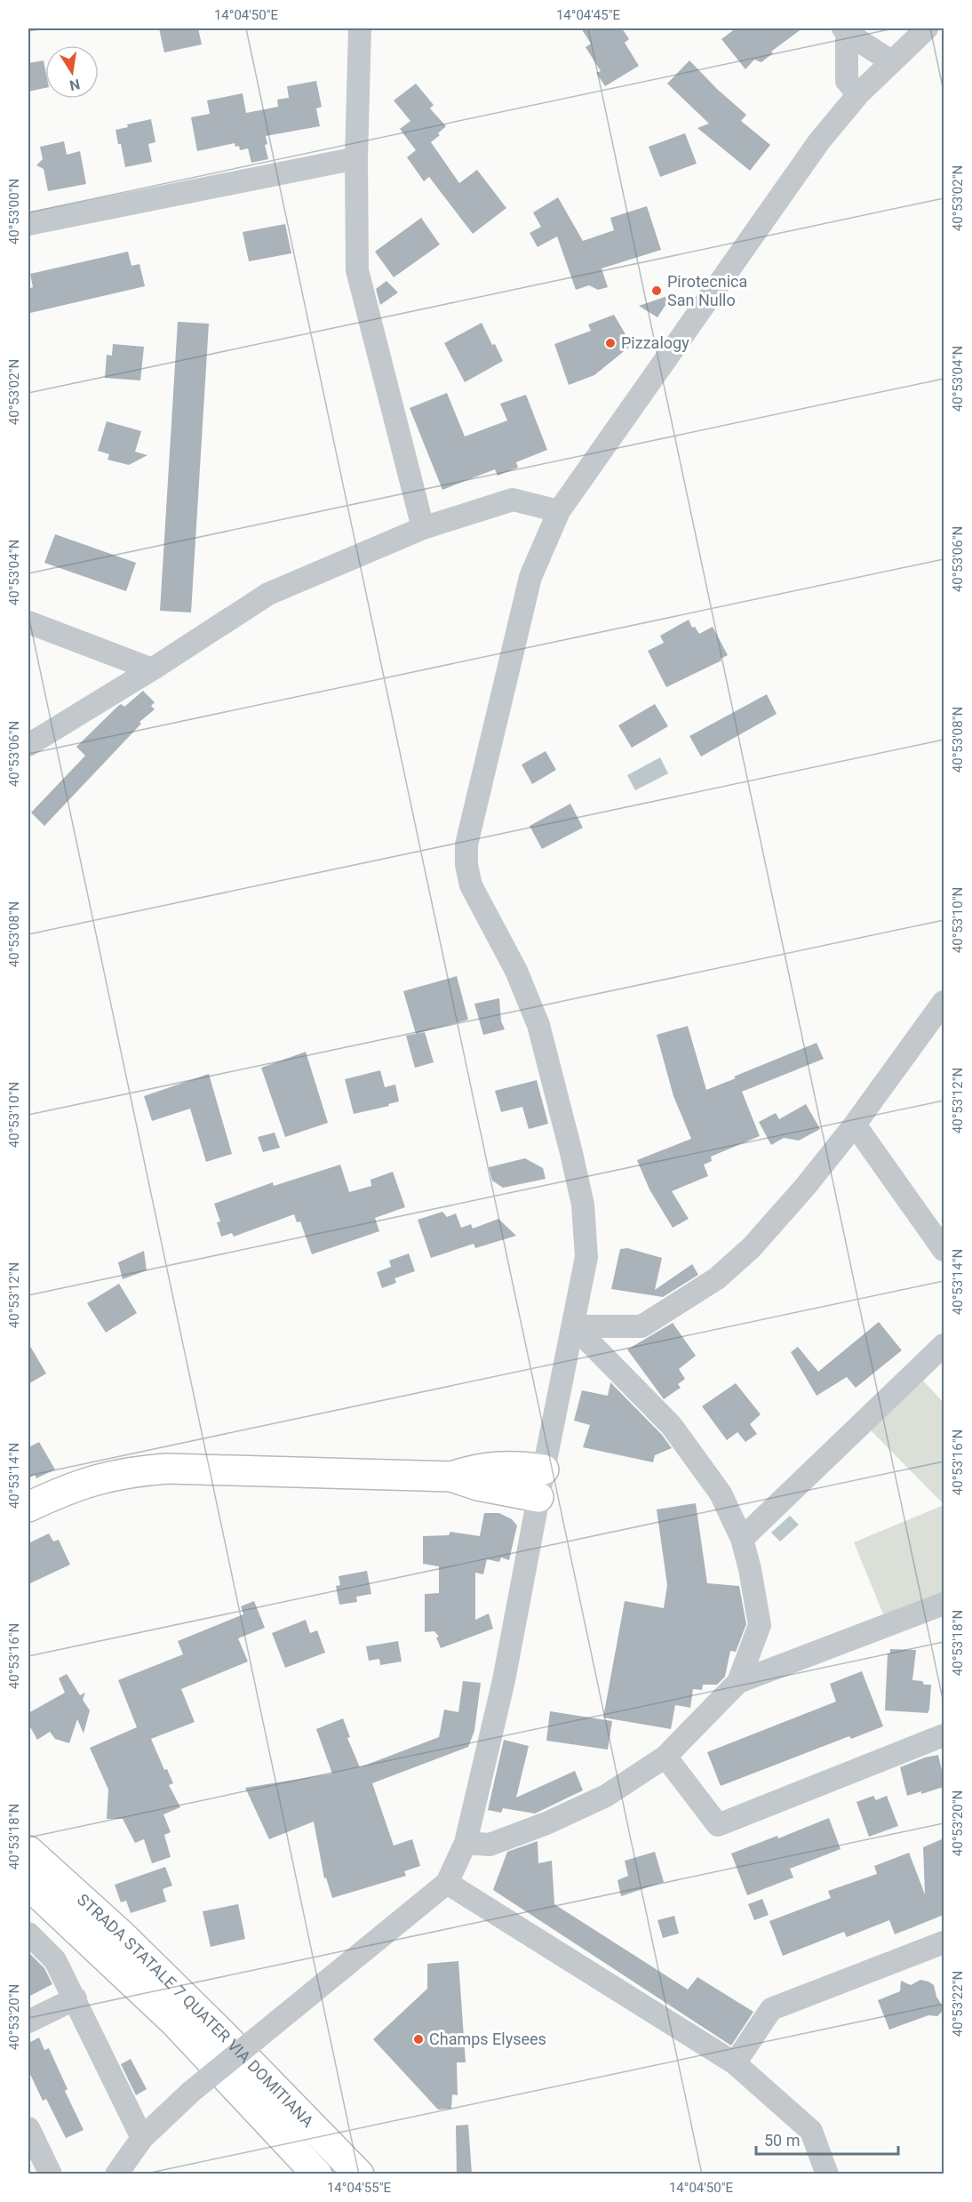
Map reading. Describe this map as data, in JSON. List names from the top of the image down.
{
  "streets": {
    "highway": ["STRADA STATALE 7 QUATER VIA DOMITIANA"]
  },
  "places": ["Pirotecnica San Nullo", "Pizzalogy", "Champs Elysees"],
  "scale_bar": "50 m",
  "north": "bottom",
  "coordinates": [
    "14°04'50\"E",
    "14°04'45\"E",
    "40°53'02\"N",
    "40°53'00\"N",
    "40°53'04\"N",
    "40°53'06\"N",
    "40°53'08\"N",
    "40°53'10\"N",
    "40°53'12\"N",
    "40°53'14\"N",
    "40°53'16\"N",
    "40°53'18\"N",
    "40°53'20\"N",
    "40°53'22\"N",
    "14°04'55\"E"
  ]
}
